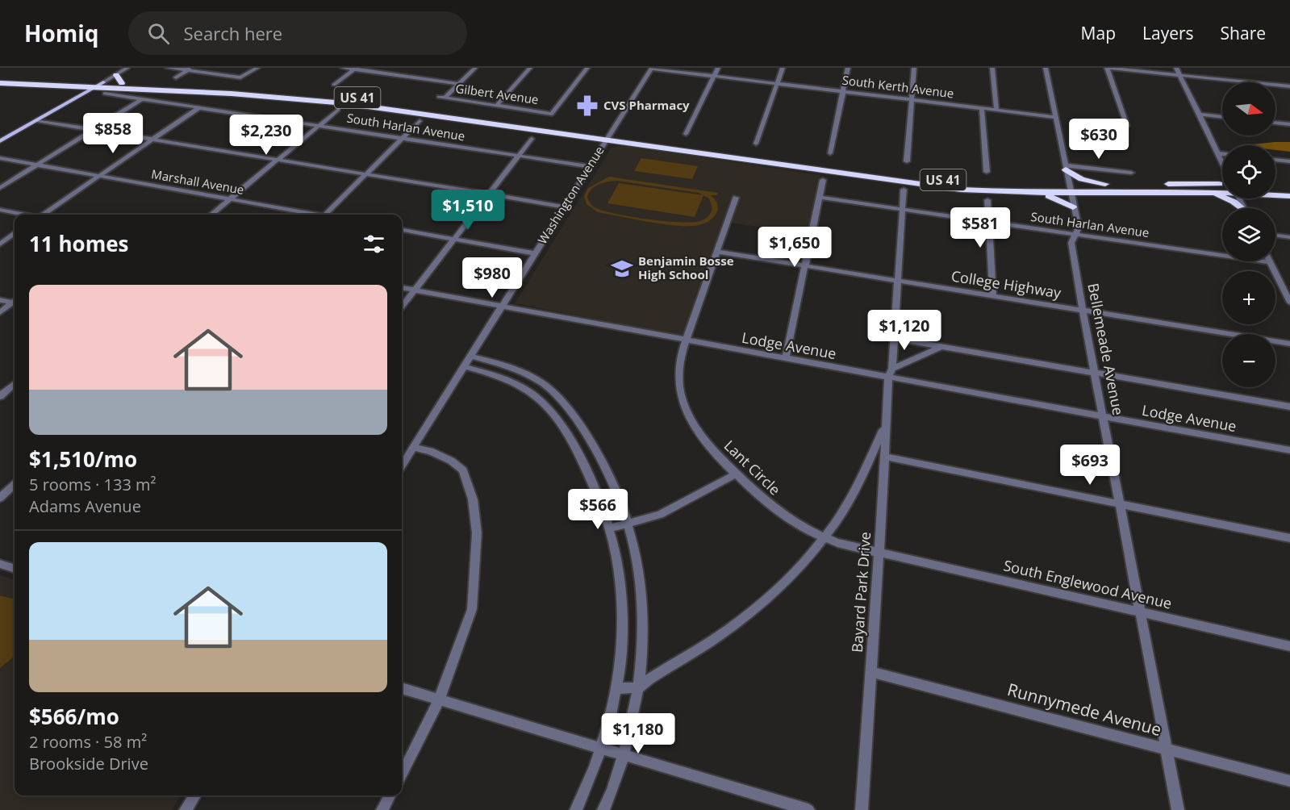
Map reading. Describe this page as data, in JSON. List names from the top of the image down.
{
  "streets": {
    "highway": ["US 41"],
    "street": [
      "South Kerth Avenue",
      "Gilbert Avenue",
      "South Harlan Avenue",
      "Marshall Avenue",
      "Washington Avenue",
      "College Highway",
      "Lodge Avenue",
      "Bellemeade Avenue",
      "Lant Circle",
      "South Englewood Avenue",
      "Bayard Park Drive",
      "Runnymede Avenue"
    ]
  },
  "crossings": [
    ["South Kerth Avenue", "Washington Avenue"],
    ["South Kerth Avenue", "Bellemeade Avenue"],
    ["US 41", "Washington Avenue"],
    ["US 41", "Bellemeade Avenue"],
    ["South Harlan Avenue", "Washington Avenue"],
    ["South Harlan Avenue", "Bellemeade Avenue"],
    ["South Harlan Avenue", "Bayard Park Drive"],
    ["Washington Avenue", "Lodge Avenue"],
    ["College Highway", "Bellemeade Avenue"],
    ["College Highway", "Lant Circle"],
    ["College Highway", "Bayard Park Drive"],
    ["Lodge Avenue", "Bellemeade Avenue"],
    ["Lodge Avenue", "Lant Circle"],
    ["Lodge Avenue", "Bayard Park Drive"],
    ["Bellemeade Avenue", "South Englewood Avenue"],
    ["Bellemeade Avenue", "Runnymede Avenue"],
    ["Lant Circle", "South Englewood Avenue"],
    ["Lant Circle", "Bayard Park Drive"],
    ["South Englewood Avenue", "Bayard Park Drive"],
    ["Bayard Park Drive", "Runnymede Avenue"]
  ],
  "places": {
    "pharmacy": ["CVS Pharmacy"],
    "school or university": ["Benjamin Bosse High School"]
  },
  "north": "right",
  "page": {
    "header": "Homiq",
    "search": "Search here",
    "nav": ["Map", "Layers", "Share"],
    "map_buttons": ["+", "−"],
    "price": [
      "$858",
      "$2,230",
      "$630",
      "$1,510",
      "$581",
      "$1,650",
      "$980",
      "$1,120",
      "$693",
      "$566",
      "$1,180"
    ],
    "heading": "11 homes",
    "list": [
      {
        "name": "$1,510/mo",
        "note": "5 rooms · 133 m² · Adams Avenue"
      },
      {
        "name": "$566/mo",
        "note": "2 rooms · 58 m² · Brookside Drive"
      }
    ]
  }
}
